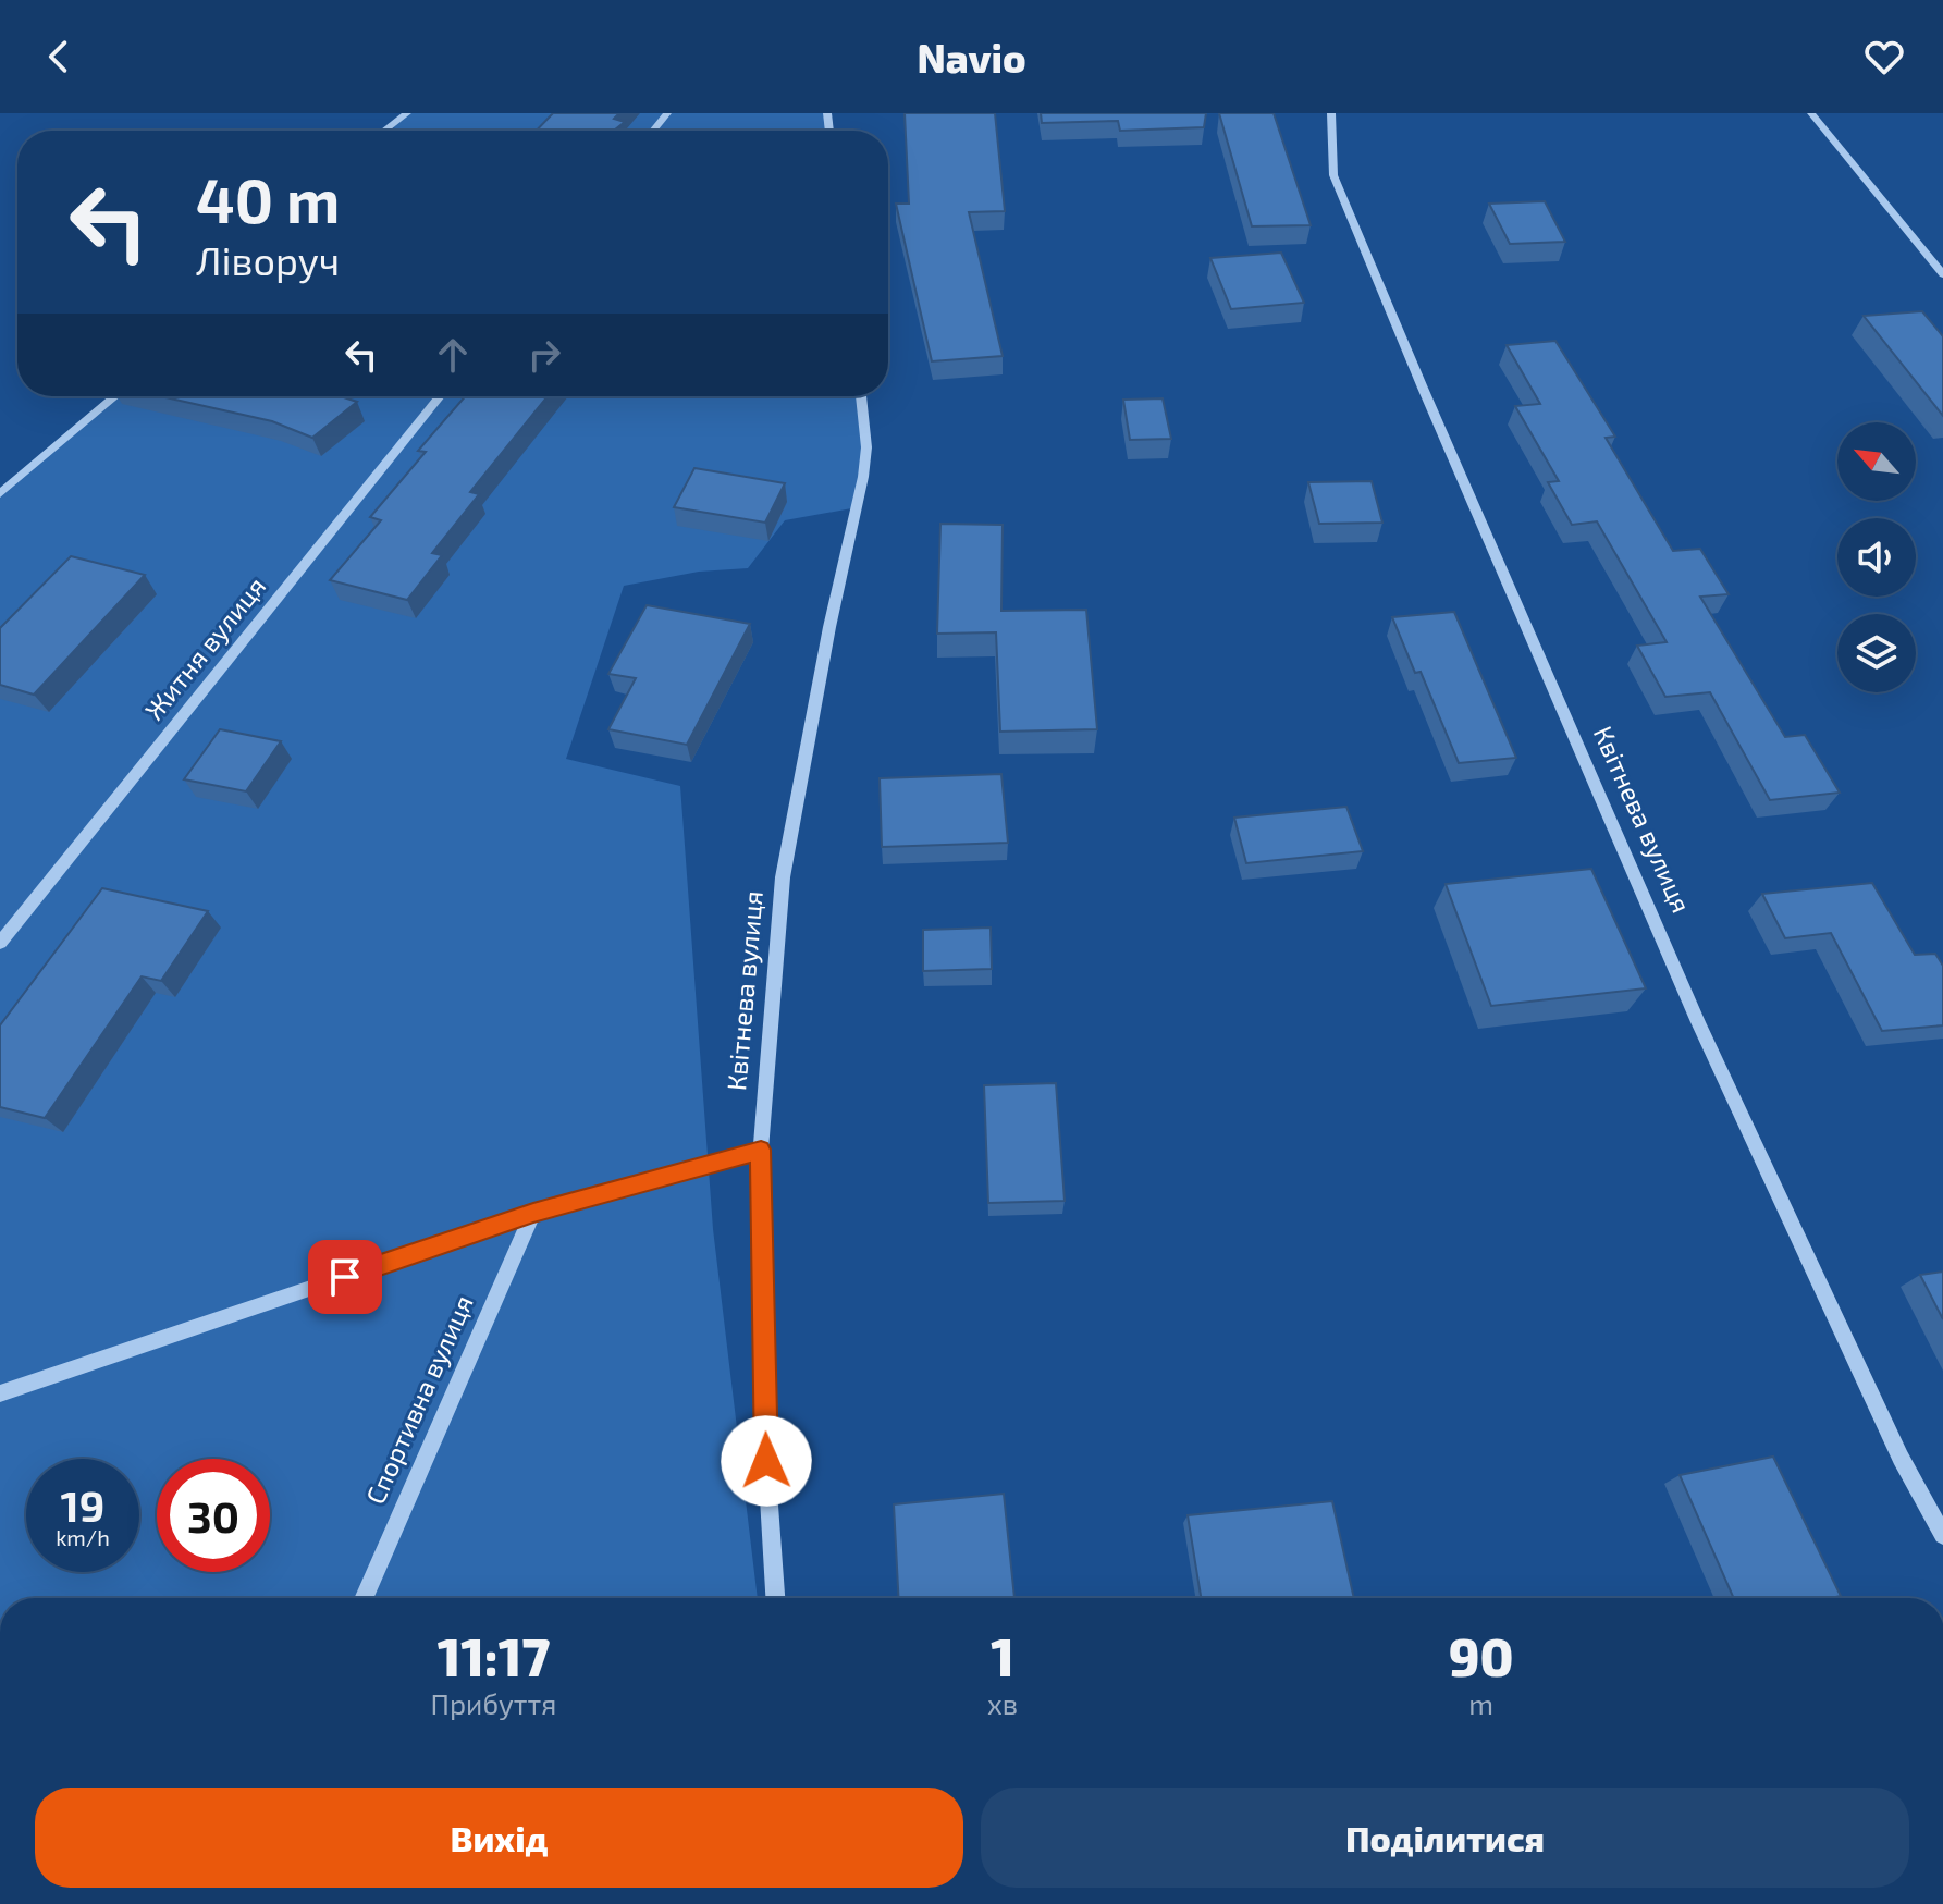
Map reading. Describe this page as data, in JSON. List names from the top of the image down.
{
  "streets": {
    "street": ["Житня вулиця", "Квітнева вулиця", "Спортивна вулиця"]
  },
  "north": "top left",
  "page": {
    "header": "Navio",
    "turn": ["40 m", "Ліворуч"],
    "speed": "19 km/h",
    "limit": "30",
    "eta": [
      "11:17",
      "Прибуття",
      "1",
      "хв",
      "90",
      "m"
    ],
    "buttons": ["Вихід", "Поділитися"]
  }
}
